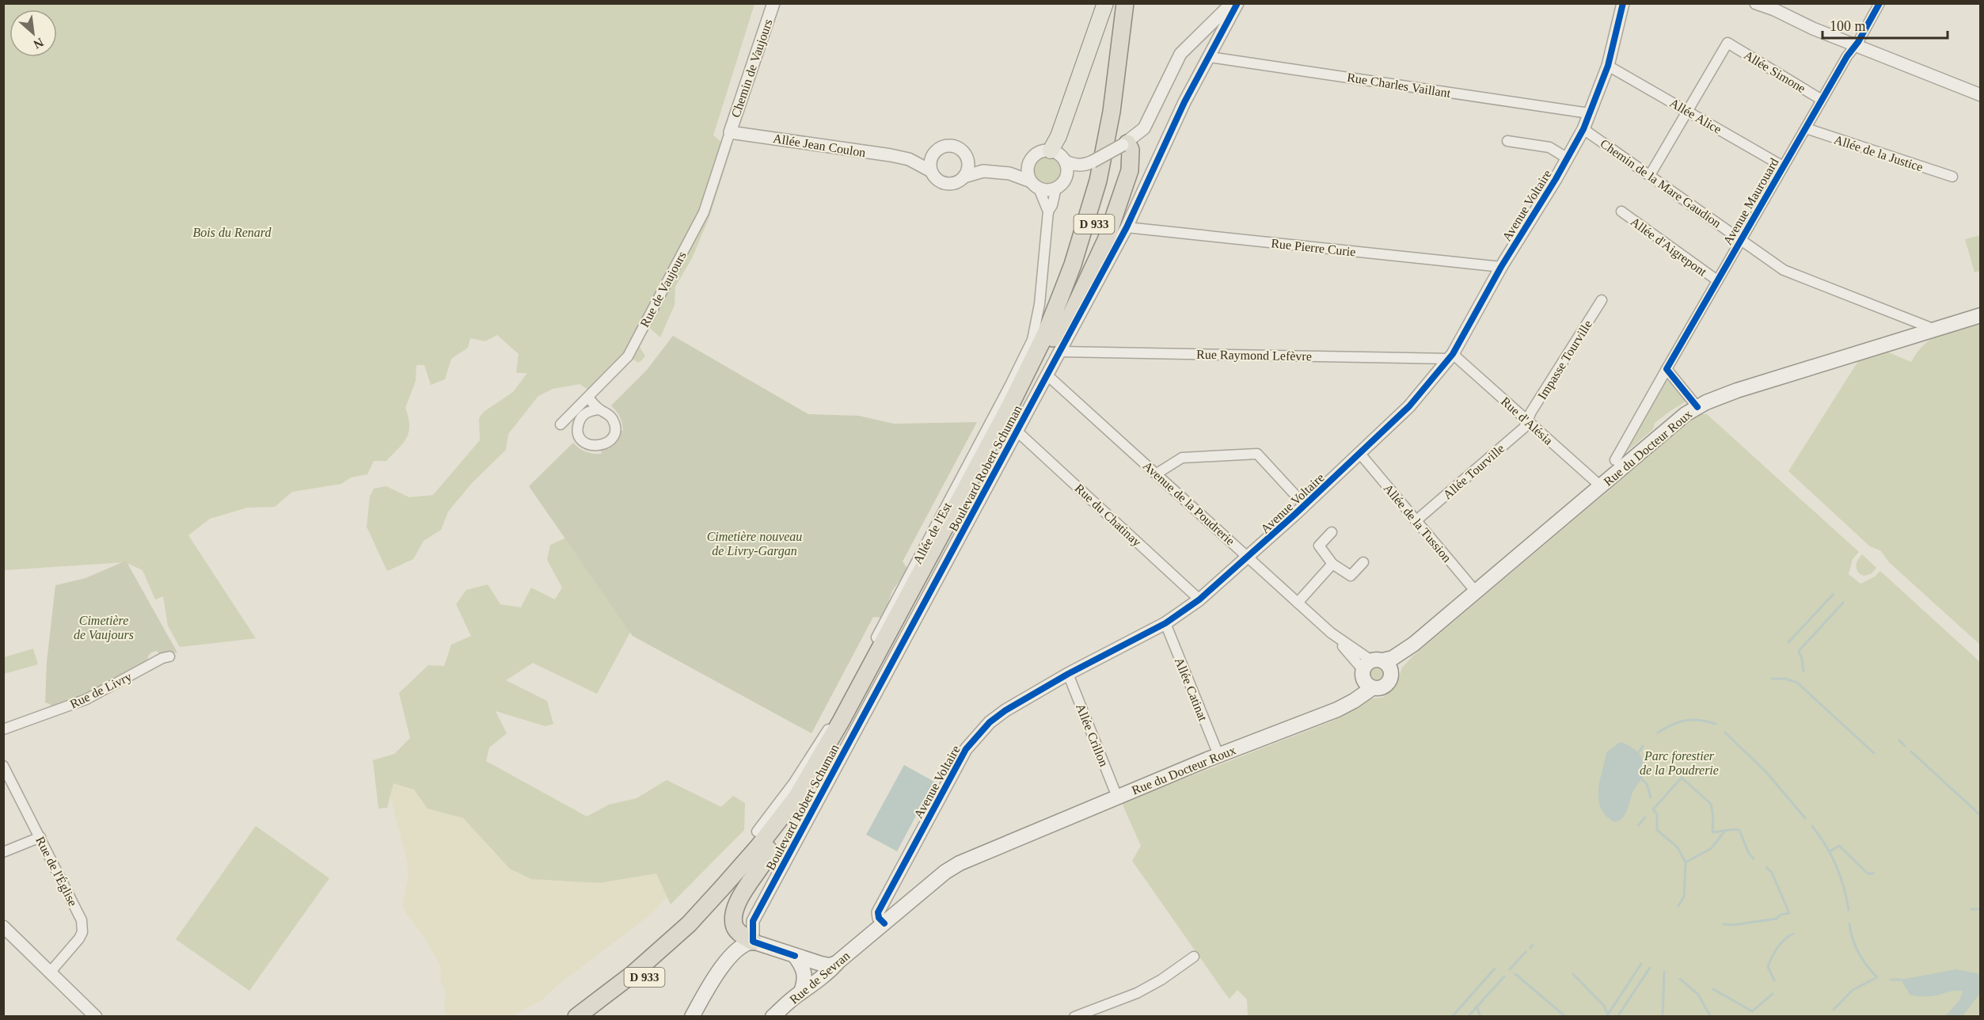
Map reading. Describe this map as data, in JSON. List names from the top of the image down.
{
  "streets": {
    "highway": ["D 933"],
    "main road": ["Rue du Docteur Roux", "Rue de Sevran"],
    "street": [
      "Chemin de Vaujours",
      "Allée Simone",
      "Rue Charles Vaillant",
      "Allée Alice",
      "Allée Jean Coulon",
      "Allée de la Justice",
      "Chemin de la Mare Gaudion",
      "Avenue Maurouard",
      "Avenue Voltaire",
      "Allée d'Aigrepont",
      "Rue Pierre Curie",
      "Rue de Vaujours",
      "Rue Raymond Lefèvre",
      "Impasse Tourville",
      "Rue d'Alésia",
      "Boulevard Robert Schuman",
      "Allée Tourville",
      "Avenue de la Poudrerie",
      "Rue du Chatinay",
      "Allée de la Tussion",
      "Allée de l'Est",
      "Allée Catinat",
      "Rue de Livry",
      "Allée Crillon",
      "Rue de l'Église"
    ]
  },
  "crossings": [
    ["Chemin de Vaujours", "Allée Jean Coulon"],
    ["Chemin de Vaujours", "Rue de Vaujours"],
    ["Allée Simone", "Allée Alice"],
    ["Allée Simone", "Avenue Maurouard"],
    ["Rue Charles Vaillant", "Avenue Voltaire"],
    ["Rue Charles Vaillant", "Boulevard Robert Schuman"],
    ["Allée Alice", "Avenue Maurouard"],
    ["Allée Alice", "Avenue Voltaire"],
    ["Allée Jean Coulon", "Rue de Vaujours"],
    ["Allée de la Justice", "Avenue Maurouard"],
    ["Chemin de la Mare Gaudion", "Avenue Maurouard"],
    ["Chemin de la Mare Gaudion", "Avenue Voltaire"],
    ["Chemin de la Mare Gaudion", "Rue du Docteur Roux"],
    ["Avenue Maurouard", "Allée d'Aigrepont"],
    ["Avenue Voltaire", "Rue Pierre Curie"],
    ["Avenue Voltaire", "Rue Raymond Lefèvre"],
    ["Avenue Voltaire", "Rue d'Alésia"],
    ["Avenue Voltaire", "Rue du Docteur Roux"],
    ["Avenue Voltaire", "Avenue de la Poudrerie"],
    ["Avenue Voltaire", "Rue du Chatinay"],
    ["Avenue Voltaire", "Allée de la Tussion"],
    ["Avenue Voltaire", "Allée Catinat"],
    ["Avenue Voltaire", "Allée Crillon"],
    ["Avenue Voltaire", "Rue de Sevran"],
    ["D 933", "Rue Raymond Lefèvre"],
    ["D 933", "Boulevard Robert Schuman"],
    ["Rue Pierre Curie", "Boulevard Robert Schuman"],
    ["Rue Raymond Lefèvre", "Rue d'Alésia"],
    ["Rue Raymond Lefèvre", "Boulevard Robert Schuman"],
    ["Impasse Tourville", "Rue d'Alésia"],
    ["Impasse Tourville", "Allée Tourville"],
    ["Rue d'Alésia", "Rue du Docteur Roux"],
    ["Rue d'Alésia", "Allée Tourville"],
    ["Rue du Docteur Roux", "Avenue de la Poudrerie"],
    ["Rue du Docteur Roux", "Allée de la Tussion"],
    ["Rue du Docteur Roux", "Allée Catinat"],
    ["Rue du Docteur Roux", "Allée Crillon"],
    ["Rue du Docteur Roux", "Rue de Sevran"],
    ["Boulevard Robert Schuman", "Avenue de la Poudrerie"],
    ["Boulevard Robert Schuman", "Rue du Chatinay"],
    ["Allée Tourville", "Allée de la Tussion"]
  ],
  "parks": [
    "Bois du Renard",
    "Cimetière nouveau de Livry-Gargan",
    "Cimetière de Vaujours",
    "Parc forestier de la Poudrerie"
  ],
  "scale_bar": "100 m",
  "north": "bottom right"
}
